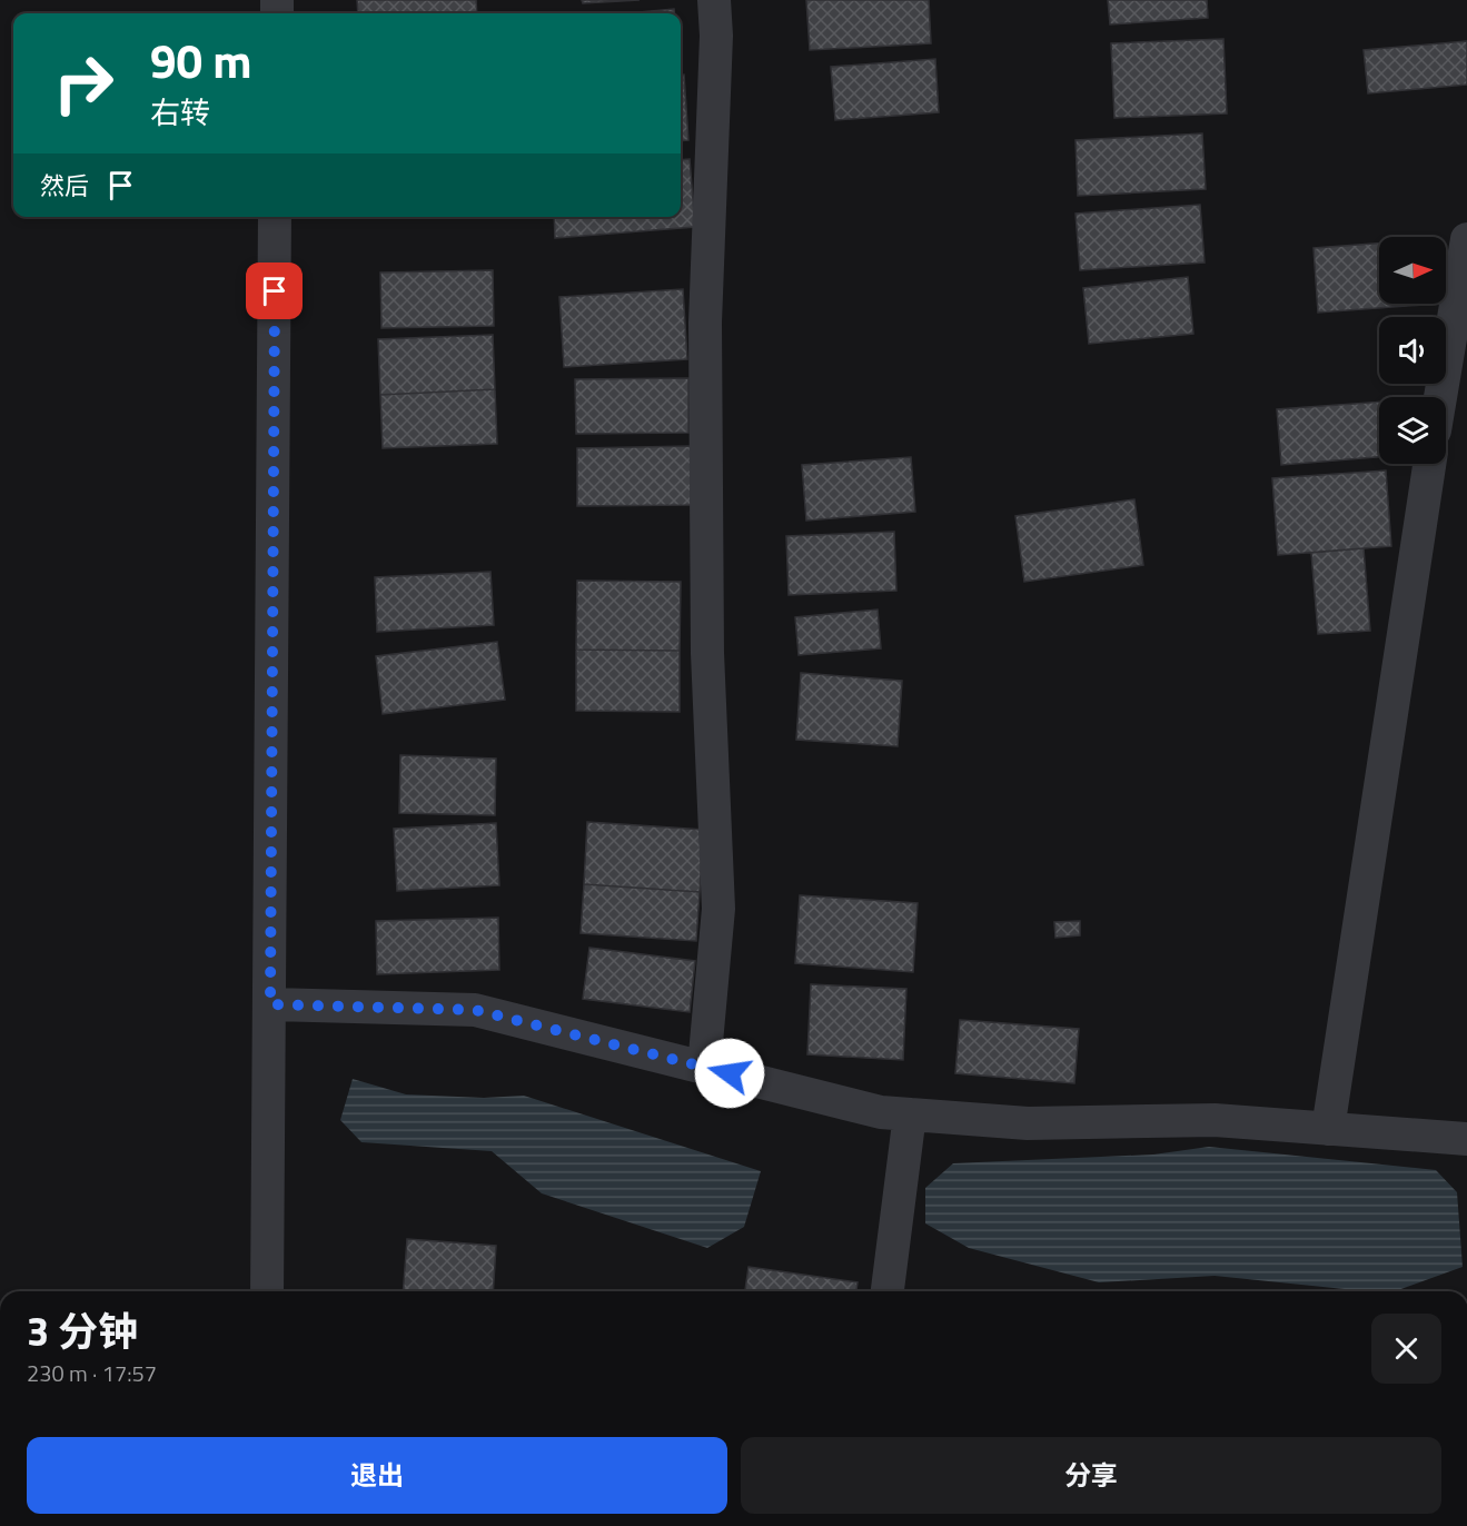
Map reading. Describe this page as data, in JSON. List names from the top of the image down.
{
  "north": "right",
  "page": {
    "turn": ["90 m", "右转"],
    "then": "然后",
    "heading": ["3 分钟", "230 m · 17:57"],
    "buttons": ["退出", "分享"]
  }
}
